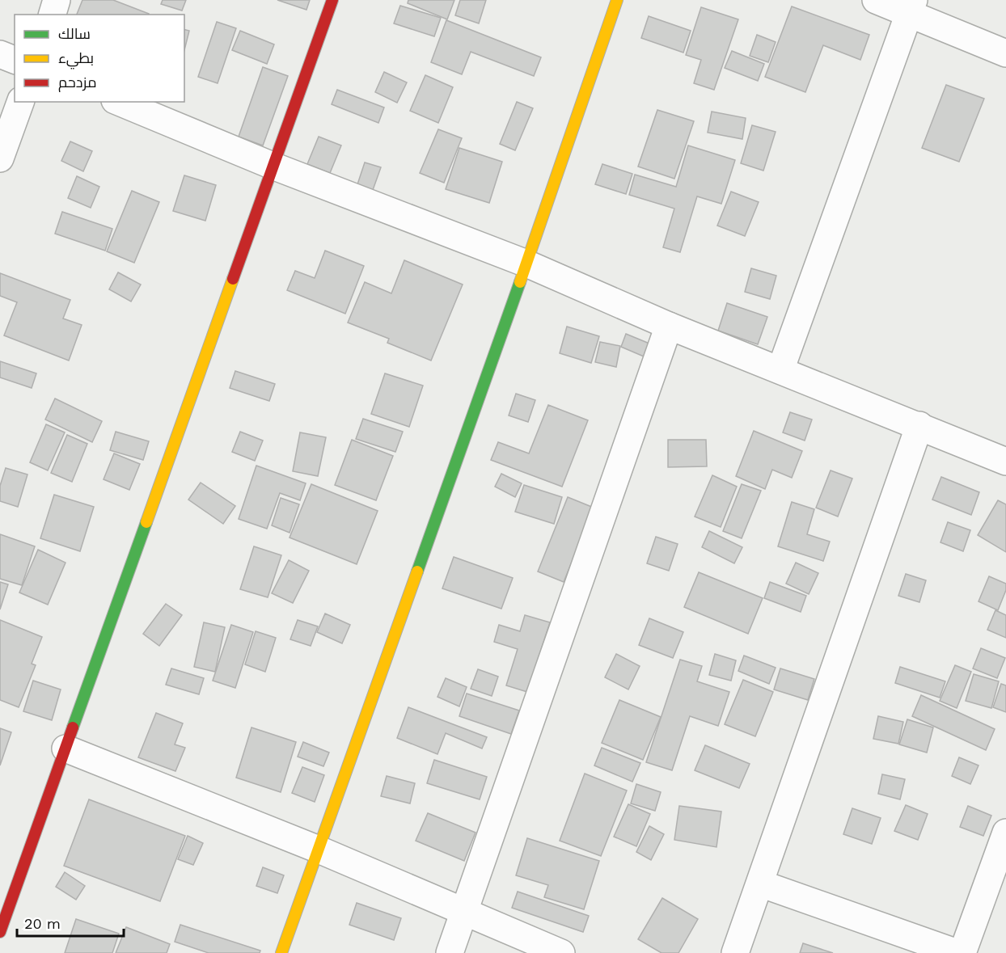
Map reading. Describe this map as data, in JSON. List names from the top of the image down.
{
  "legend": ["سالك", "بطيء", "مزدحم"],
  "scale_bar": "20 m"
}
